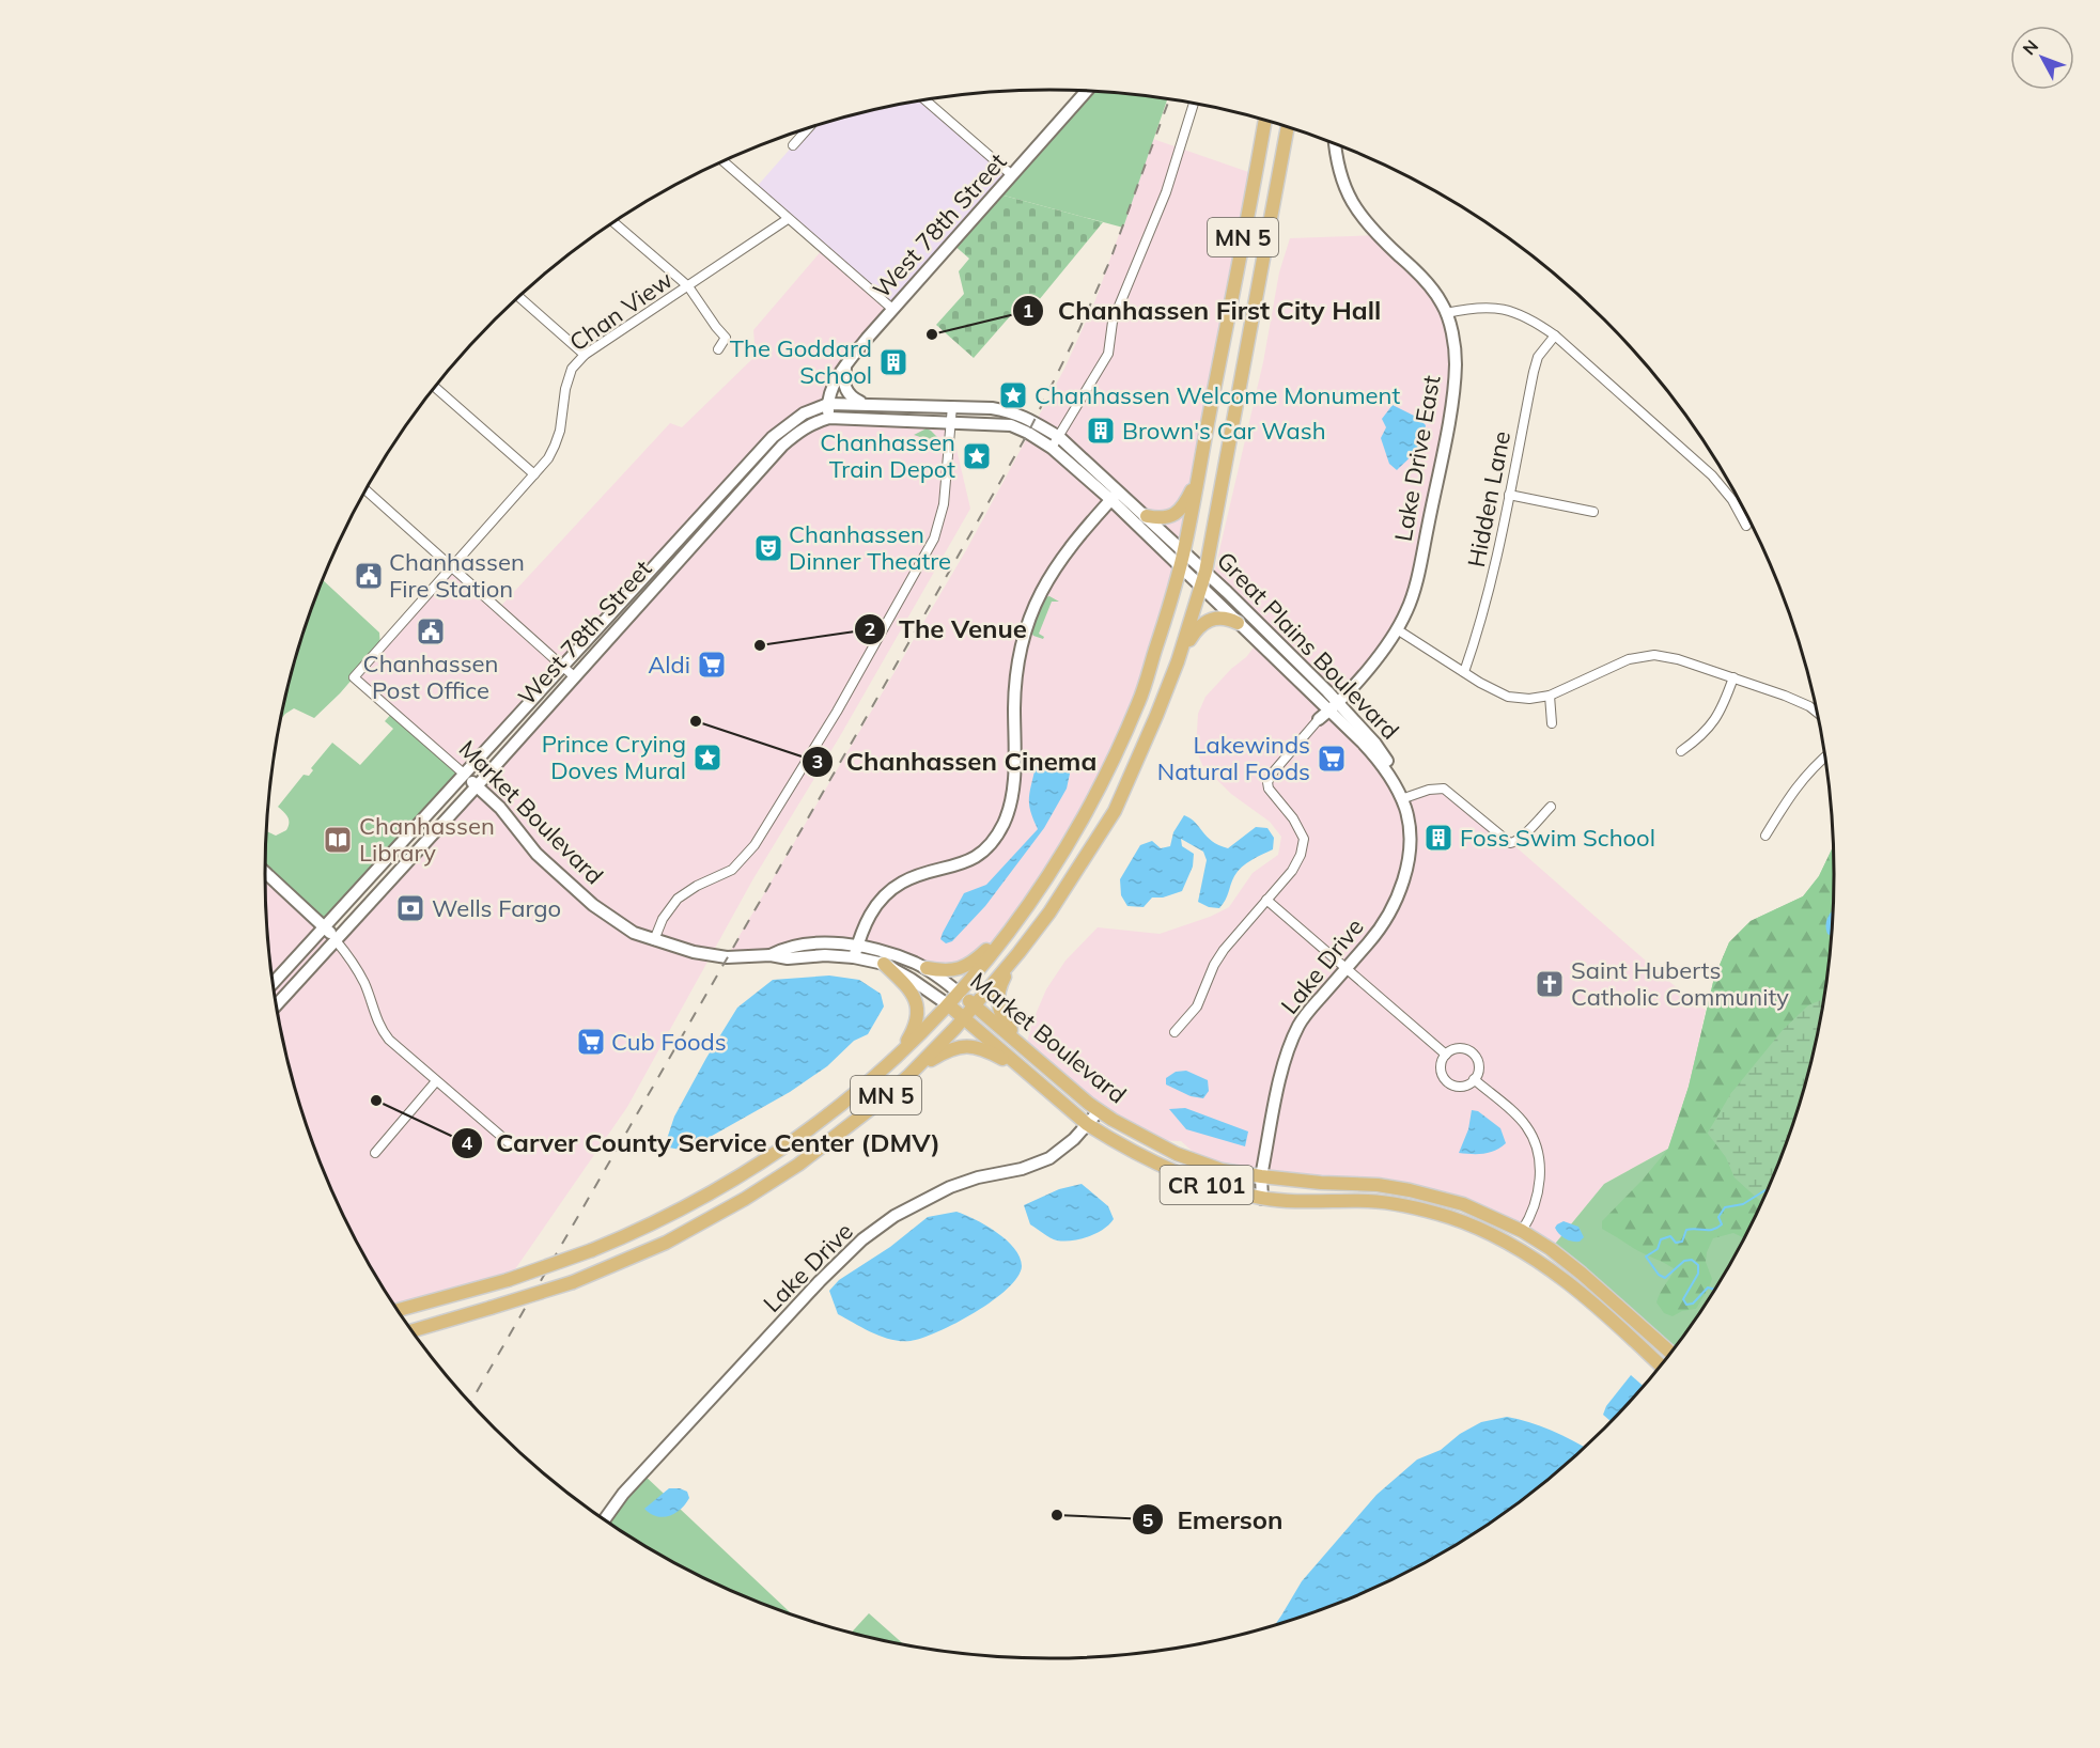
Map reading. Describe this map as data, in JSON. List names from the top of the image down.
{
  "streets": {
    "main road": ["MN 5", "Market Boulevard", "CR 101"],
    "street": [
      "West 78th Street",
      "Chan View",
      "Lake Drive East",
      "Hidden Lane",
      "Great Plains Boulevard",
      "Lake Drive"
    ]
  },
  "crossings": [
    ["West 78th Street", "Great Plains Boulevard"],
    ["West 78th Street", "Market Boulevard"],
    ["MN 5", "Great Plains Boulevard"],
    ["MN 5", "Market Boulevard"],
    ["Chan View", "Market Boulevard"],
    ["Lake Drive East", "Great Plains Boulevard"],
    ["Great Plains Boulevard", "Lake Drive"],
    ["Market Boulevard", "Lake Drive"],
    ["Market Boulevard", "CR 101"]
  ],
  "places": {
    "other": [
      "Chanhassen First City Hall",
      "The Venue",
      "Chanhassen Cinema",
      "Carver County Service Center (DMV)",
      "Emerson"
    ],
    "building": ["The Goddard School", "Brown's Car Wash", "Foss Swim School"],
    "place": ["Chanhassen Welcome Monument", "Chanhassen Train Depot", "Prince Crying Doves Mural"],
    "theatre": ["Chanhassen Dinner Theatre"],
    "public building": ["Chanhassen Fire Station", "Chanhassen Post Office"],
    "supermarket": ["Aldi", "Lakewinds Natural Foods", "Cub Foods"],
    "library": ["Chanhassen Library"],
    "bank": ["Wells Fargo"],
    "church": ["Saint Huberts Catholic Community"]
  },
  "north": "top left"
}
